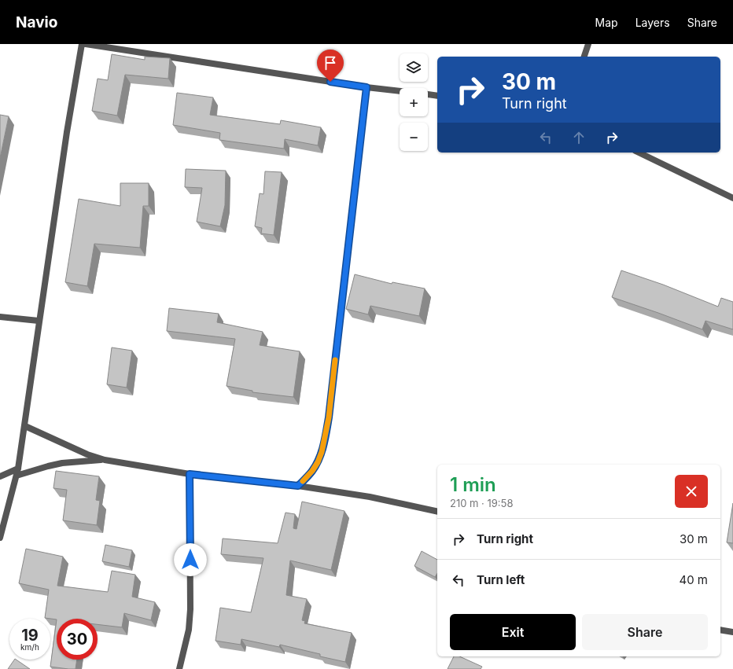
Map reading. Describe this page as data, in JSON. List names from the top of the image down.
{
  "page": {
    "header": "Navio",
    "nav": ["Map", "Layers", "Share"],
    "map_buttons": ["+", "−"],
    "turn": ["30 m", "Turn right"],
    "heading": ["1 min", "210 m · 19:58"],
    "list": [
      {
        "name": "Turn right",
        "value": "30 m"
      },
      {
        "name": "Turn left",
        "value": "40 m"
      }
    ],
    "buttons": ["Exit", "Share"],
    "speed": "19 km/h",
    "limit": "30"
  }
}
